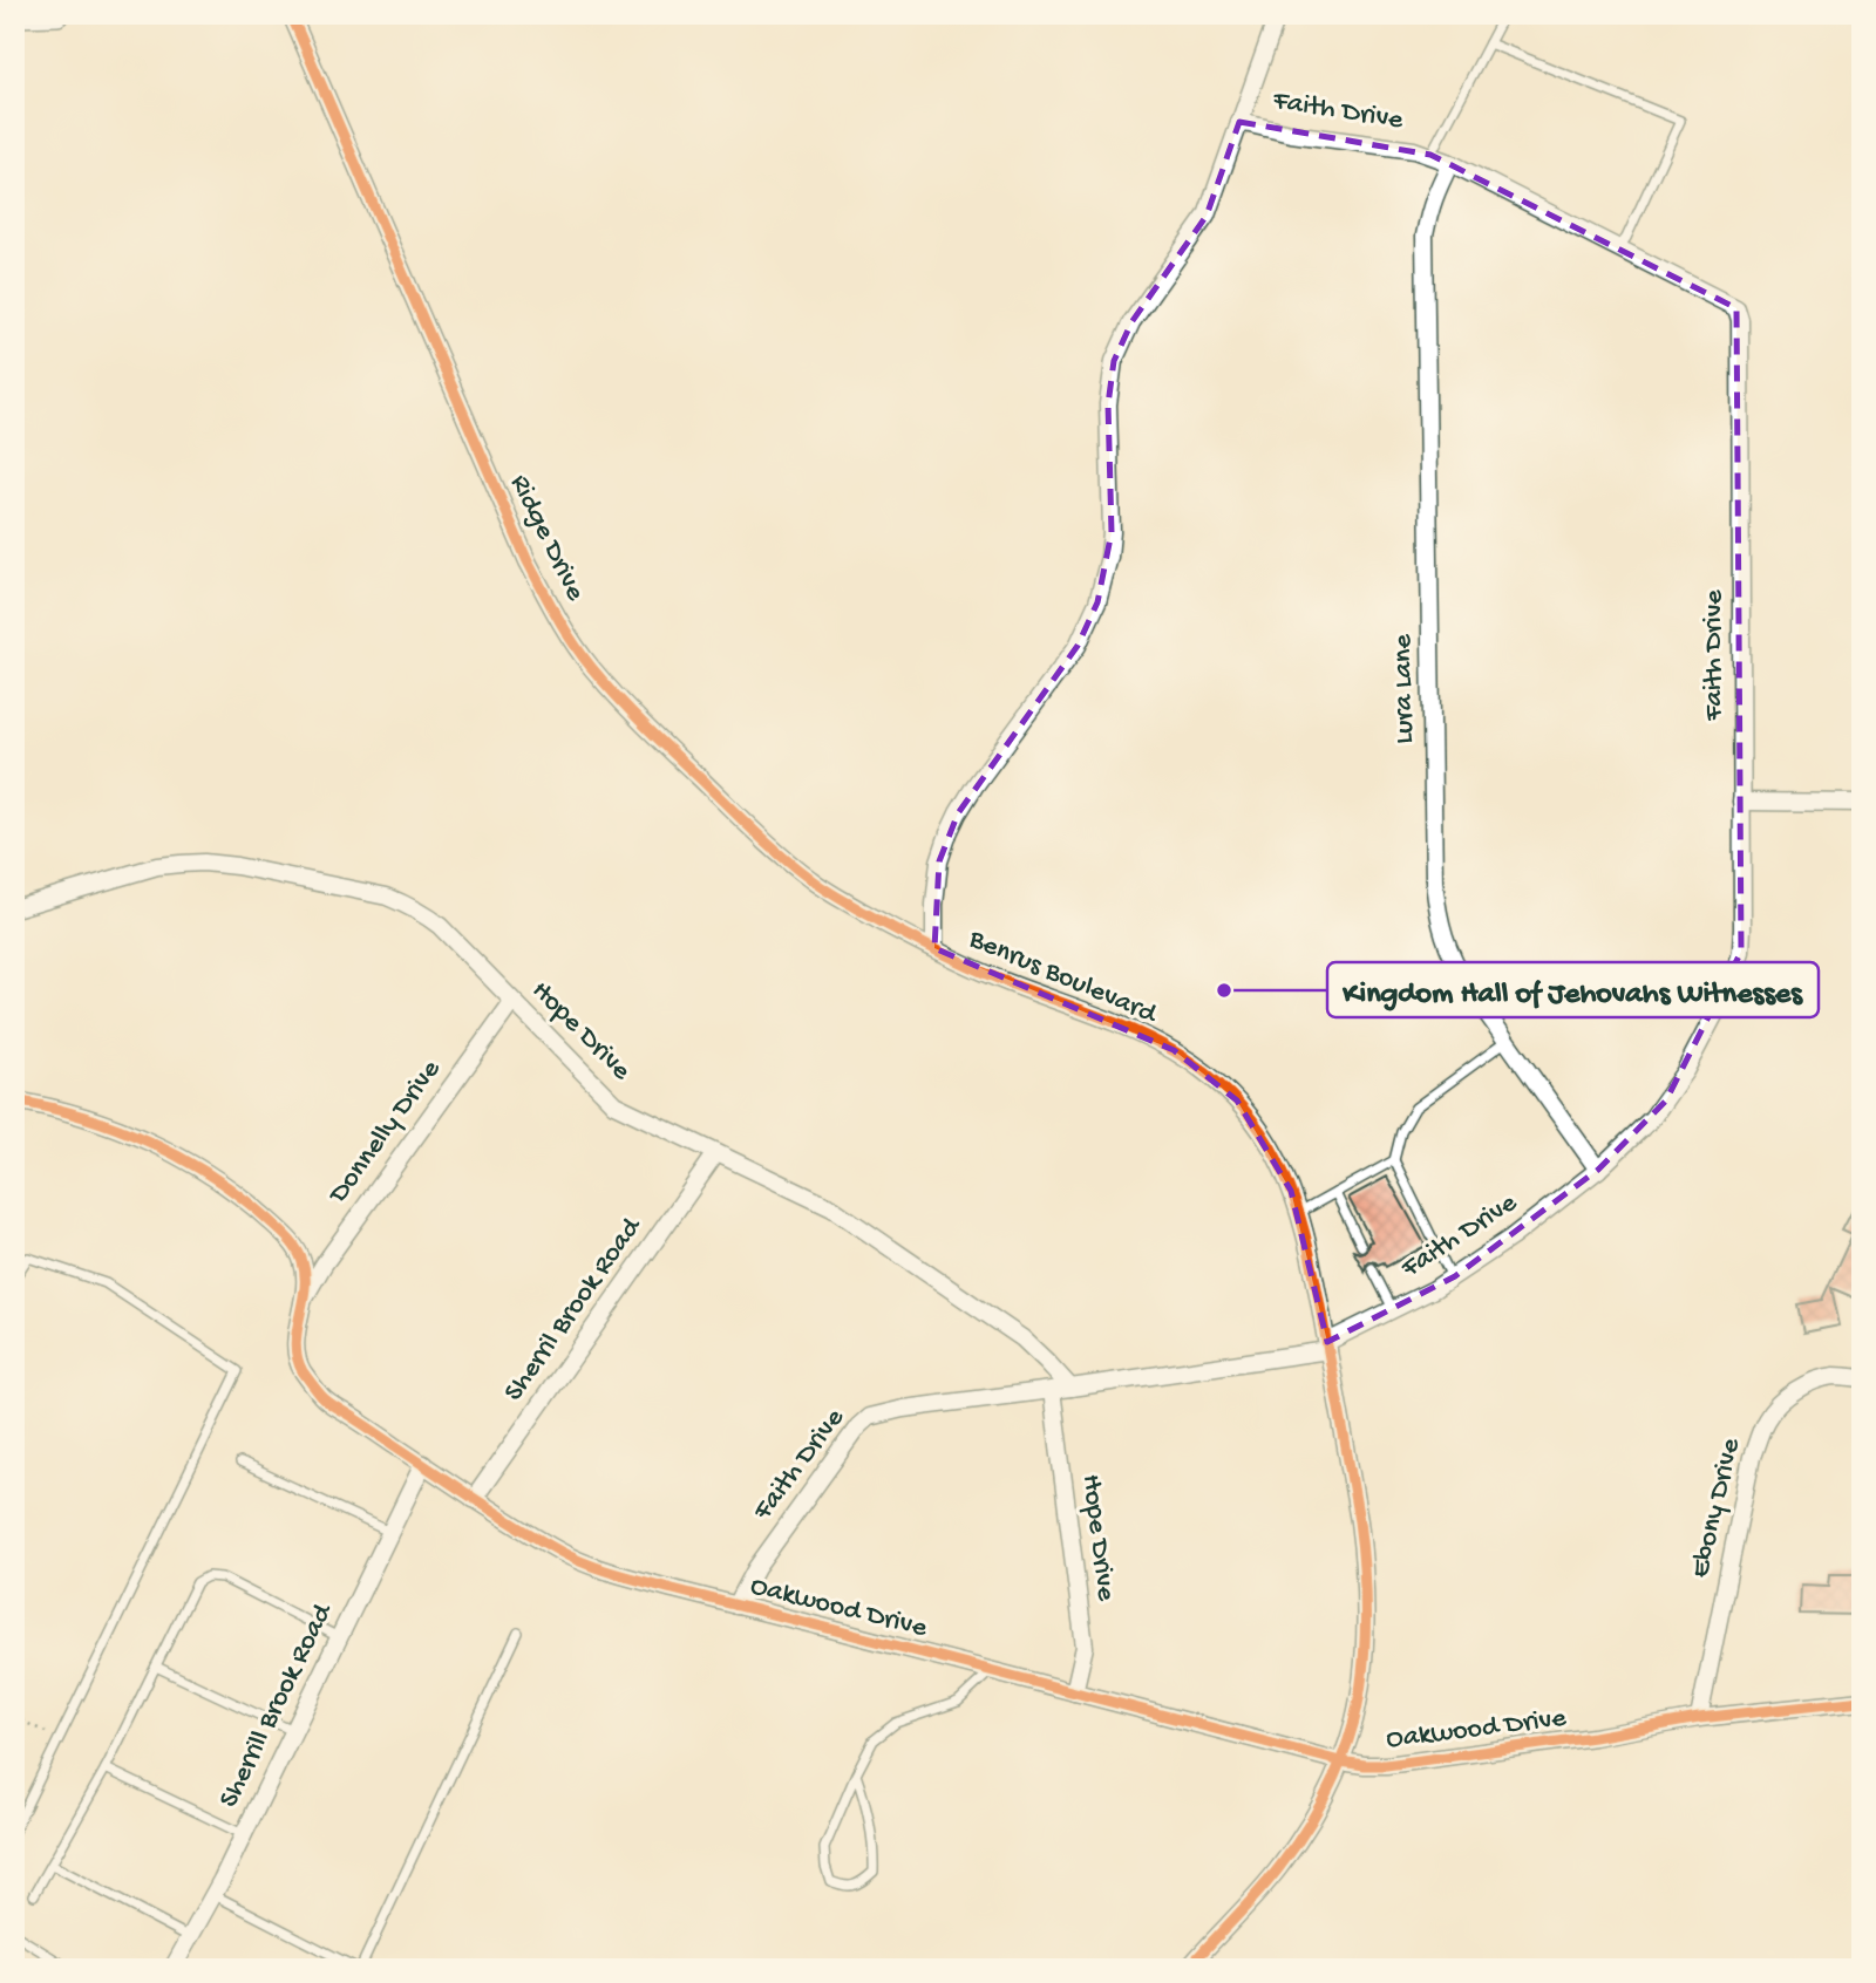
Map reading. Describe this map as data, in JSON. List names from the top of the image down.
{
  "streets": {
    "street": [
      "Faith Drive",
      "Ridge Drive",
      "Lura Lane",
      "Benrus Boulevard",
      "Hope Drive",
      "Donnelly Drive",
      "Sherril Brook Road",
      "Ebony Drive",
      "Oakwood Drive",
      "Sherrill Brook Road"
    ]
  },
  "crossings": [
    ["Faith Drive", "Lura Lane"],
    ["Faith Drive", "Benrus Boulevard"],
    ["Faith Drive", "Hope Drive"],
    ["Faith Drive", "Oakwood Drive"],
    ["Ridge Drive", "Benrus Boulevard"],
    ["Benrus Boulevard", "Oakwood Drive"],
    ["Hope Drive", "Donnelly Drive"],
    ["Hope Drive", "Sherril Brook Road"],
    ["Hope Drive", "Oakwood Drive"],
    ["Donnelly Drive", "Oakwood Drive"],
    ["Sherril Brook Road", "Oakwood Drive"],
    ["Ebony Drive", "Oakwood Drive"],
    ["Oakwood Drive", "Sherrill Brook Road"]
  ],
  "places": ["Kingdom Hall of Jehovahs Witnesses"]
}
